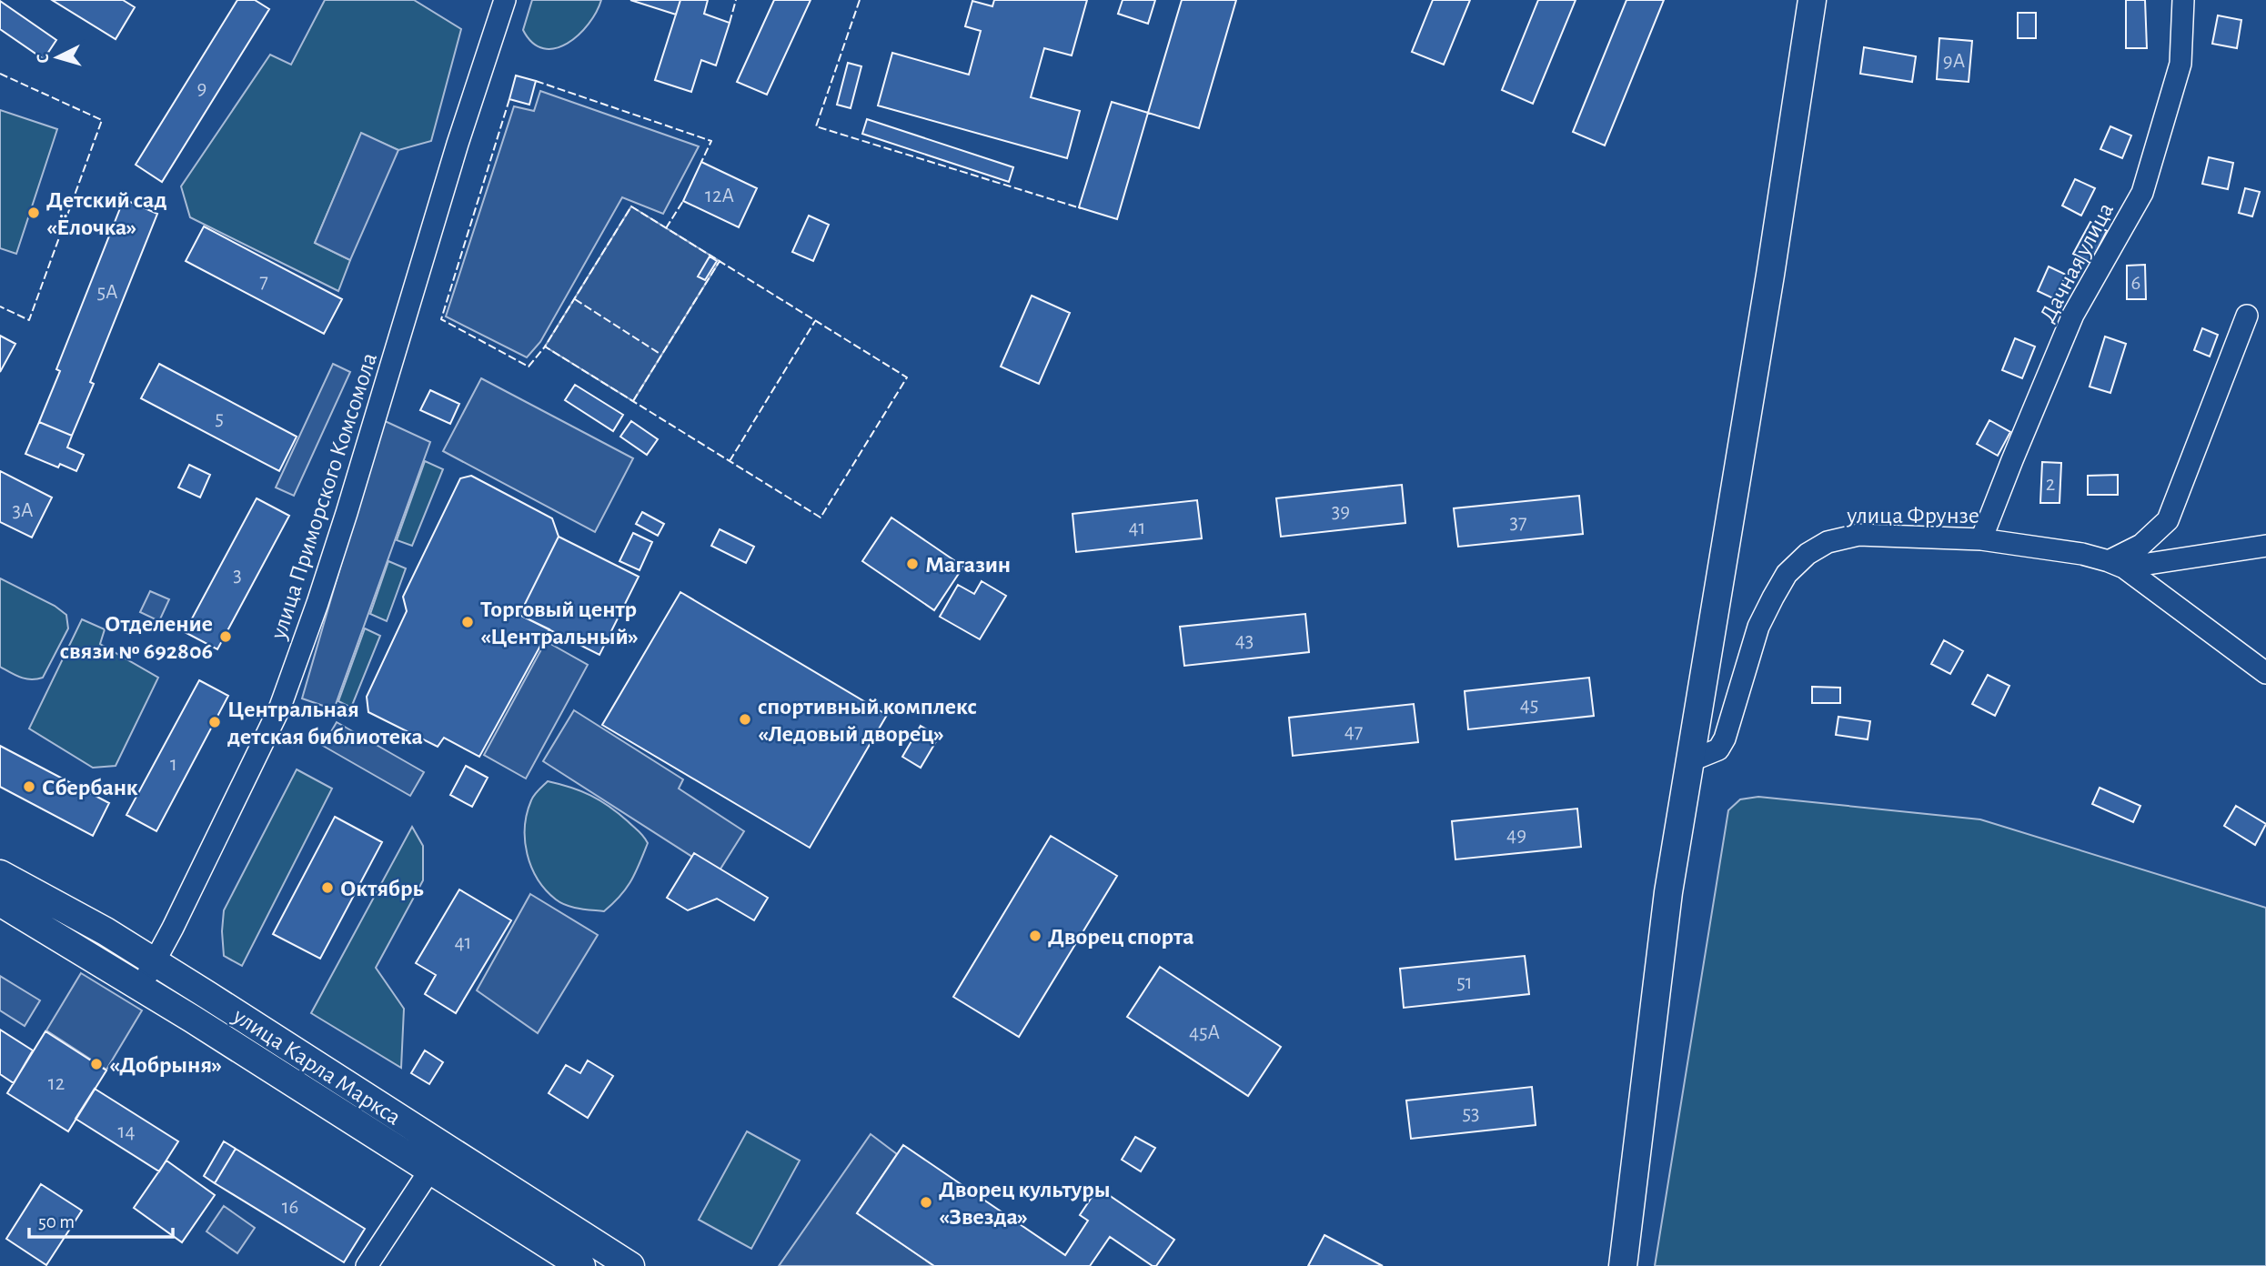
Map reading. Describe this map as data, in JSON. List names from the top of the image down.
{
  "streets": {
    "main road": ["улица Карла Маркса"],
    "street": ["Дачная улица", "улица Приморского Комсомола", "улица Фрунзе"]
  },
  "crossings": [
    ["Дачная улица", "улица Фрунзе"],
    ["улица Приморского Комсомола", "улица Карла Маркса"]
  ],
  "places": [
    "Детский сад «Ёлочка»",
    "Магазин",
    "Торговый центр «Центральный»",
    "Отделение связи № 692806",
    "спортивный комплекс «Ледовый дворец»",
    "Центральная детская библиотека",
    "Сбербанк",
    "Октябрь",
    "Дворец спорта",
    "«Добрыня»",
    "Дворец культуры «Звезда»"
  ],
  "house_numbers": [
    "9А",
    "9",
    "12А",
    "7",
    "6",
    "5А",
    "5",
    "2",
    "3А",
    "39",
    "37",
    "41",
    "3",
    "43",
    "45",
    "47",
    "1",
    "49",
    "41",
    "51",
    "45А",
    "12",
    "53",
    "14",
    "16"
  ],
  "scale_bar": "50 m",
  "north": "left"
}
